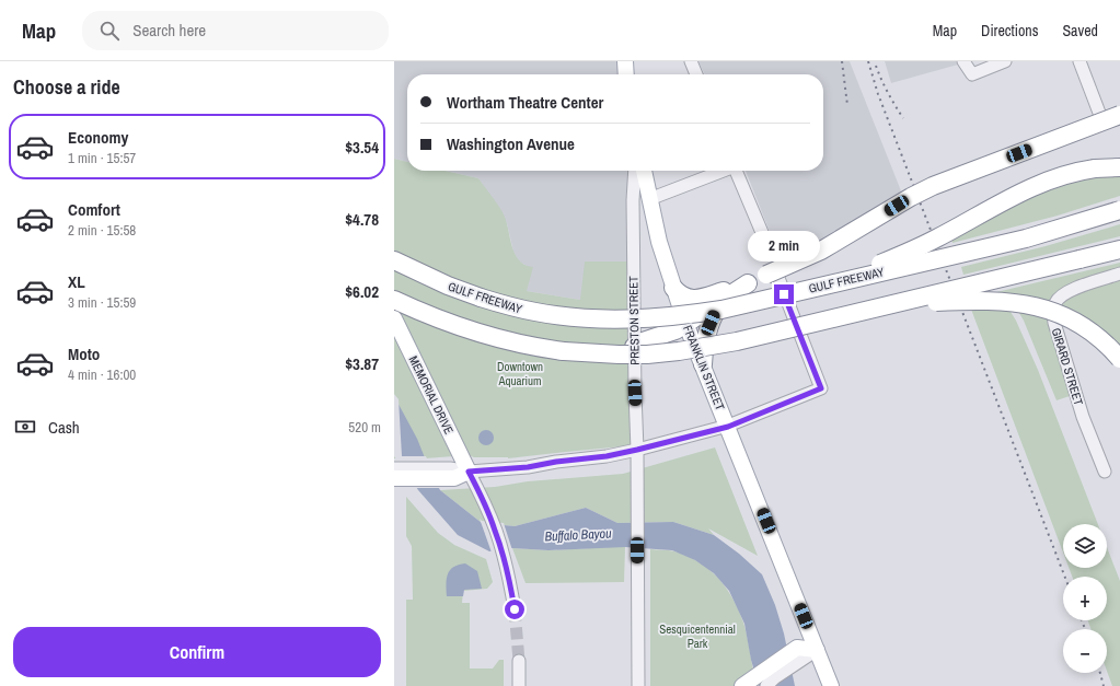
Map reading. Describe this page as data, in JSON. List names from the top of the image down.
{
  "streets": {
    "highway": ["GULF FREEWAY"],
    "main road": ["FRANKLIN STREET", "MEMORIAL DRIVE"],
    "street": ["PRESTON STREET", "GIRARD STREET"]
  },
  "water": ["Buffalo Bayou"],
  "parks": ["Downtown Aquarium", "Sesquicentennial Park"],
  "page": {
    "header": "Map",
    "search": "Search here",
    "nav": ["Map", "Directions", "Saved"],
    "heading": "Choose a ride",
    "banner": ["Wortham Theatre Center", "Washington Avenue"],
    "list": [
      {
        "name": "Economy",
        "note": "1 min · 15:57",
        "value": "$3.54"
      },
      {
        "name": "Comfort",
        "note": "2 min · 15:58",
        "value": "$4.78"
      },
      {
        "name": "XL",
        "note": "3 min · 15:59",
        "value": "$6.02"
      },
      {
        "name": "Moto",
        "note": "4 min · 16:00",
        "value": "$3.87"
      }
    ],
    "bubble": "2 min",
    "pay": ["Cash", "520 m"],
    "map_buttons": ["+", "−"],
    "buttons": "Confirm"
  }
}
